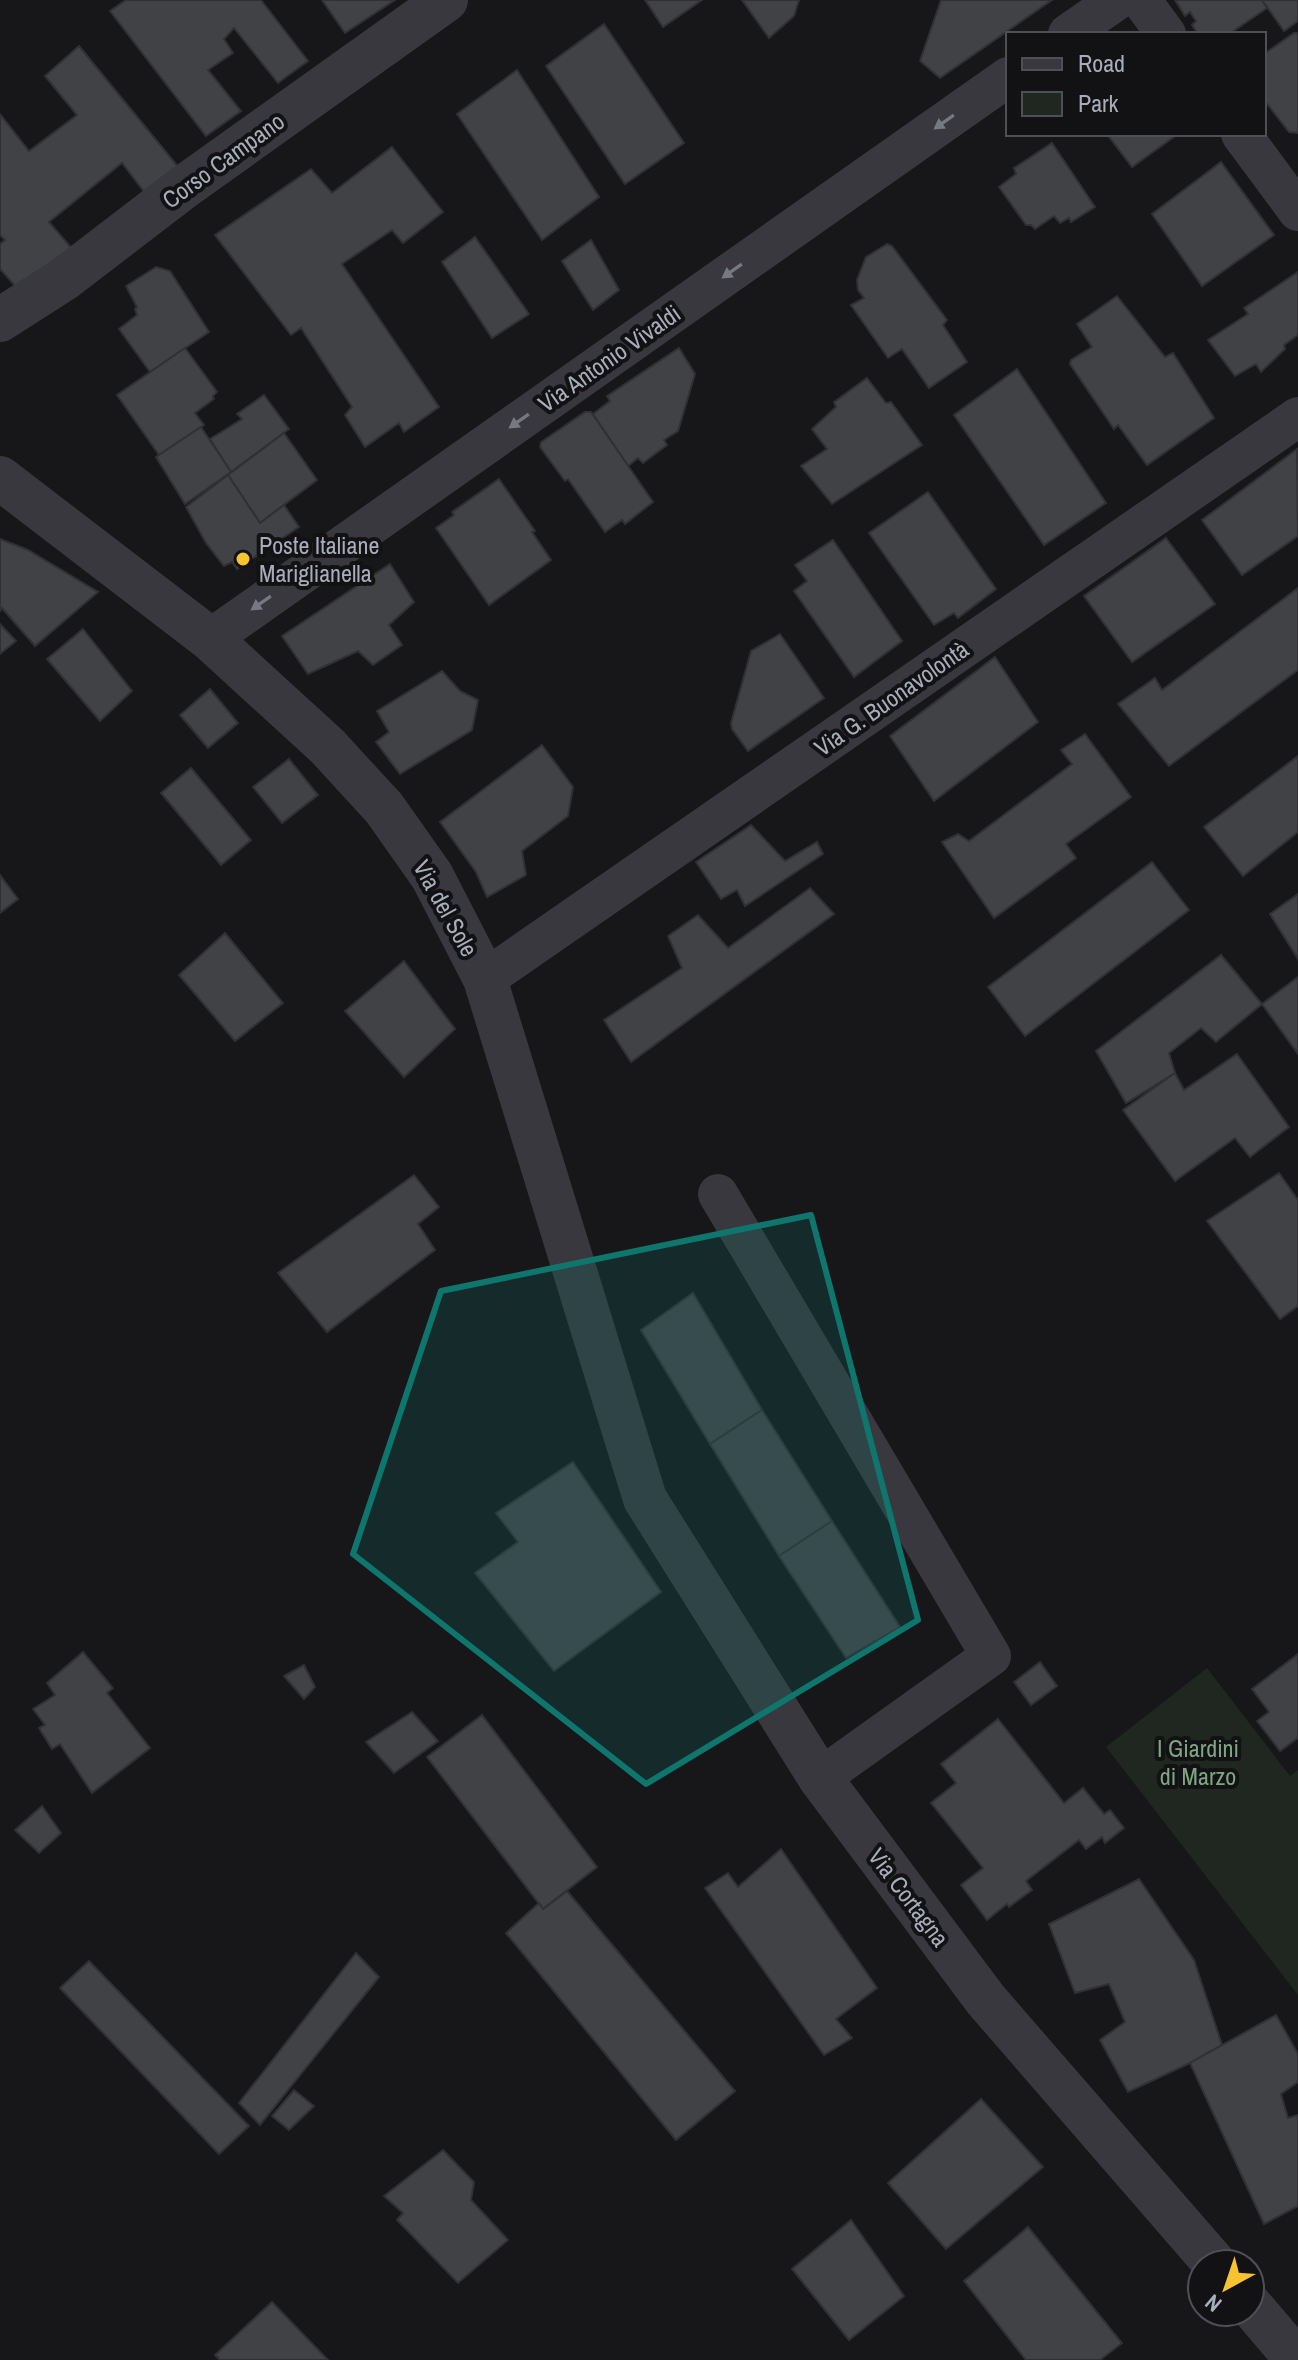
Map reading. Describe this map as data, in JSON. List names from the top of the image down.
{
  "streets": {
    "street": [
      "Corso Campano",
      "Via Antonio Vivaldi",
      "Via G. Buonavolontà",
      "Via del Sole",
      "Via Cortagna"
    ]
  },
  "crossings": [
    ["Via Antonio Vivaldi", "Via del Sole"],
    ["Via G. Buonavolontà", "Via del Sole"],
    ["Via del Sole", "Via Cortagna"]
  ],
  "one_way": ["Via Antonio Vivaldi"],
  "parks": ["I Giardini di Marzo"],
  "places": ["Poste Italiane Mariglianella"],
  "legend": ["Road", "Park"],
  "north": "bottom left"
}
